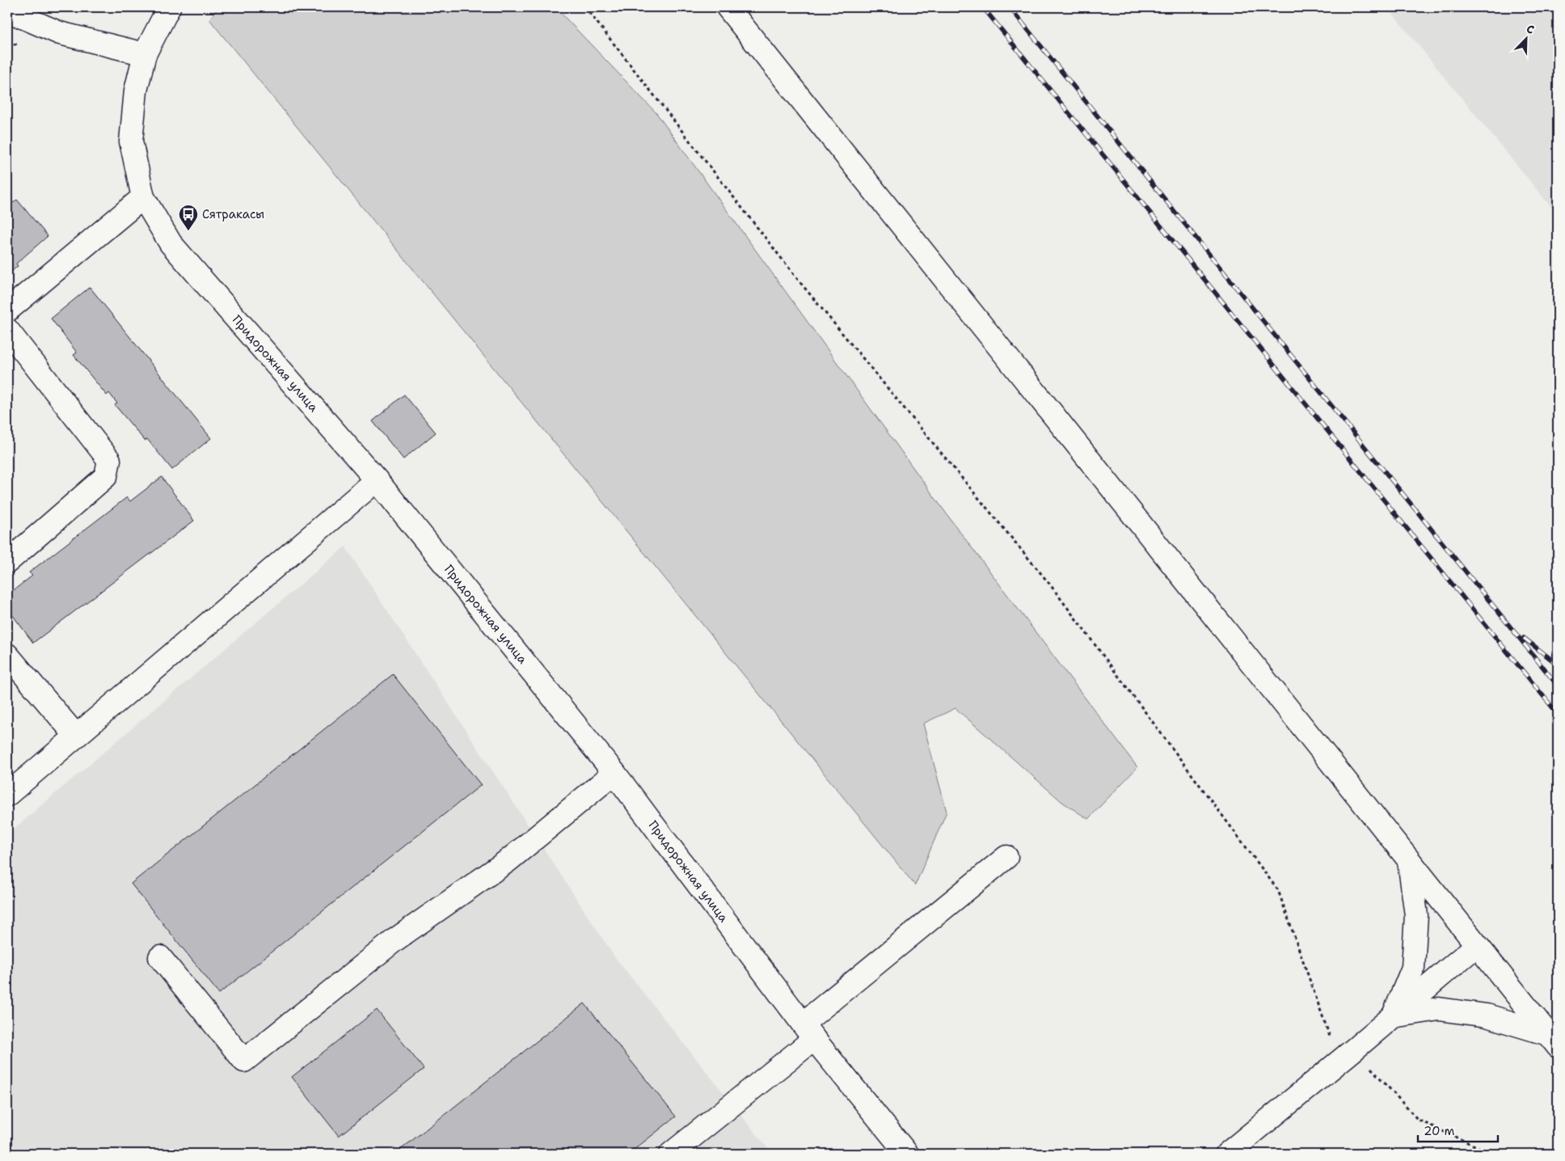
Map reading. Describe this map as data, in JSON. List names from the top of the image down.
{
  "streets": {
    "main road": ["Придорожная улица"]
  },
  "places": {
    "bus stop": ["Сятракасы"]
  },
  "scale_bar": "20 m",
  "north": "top right"
}
